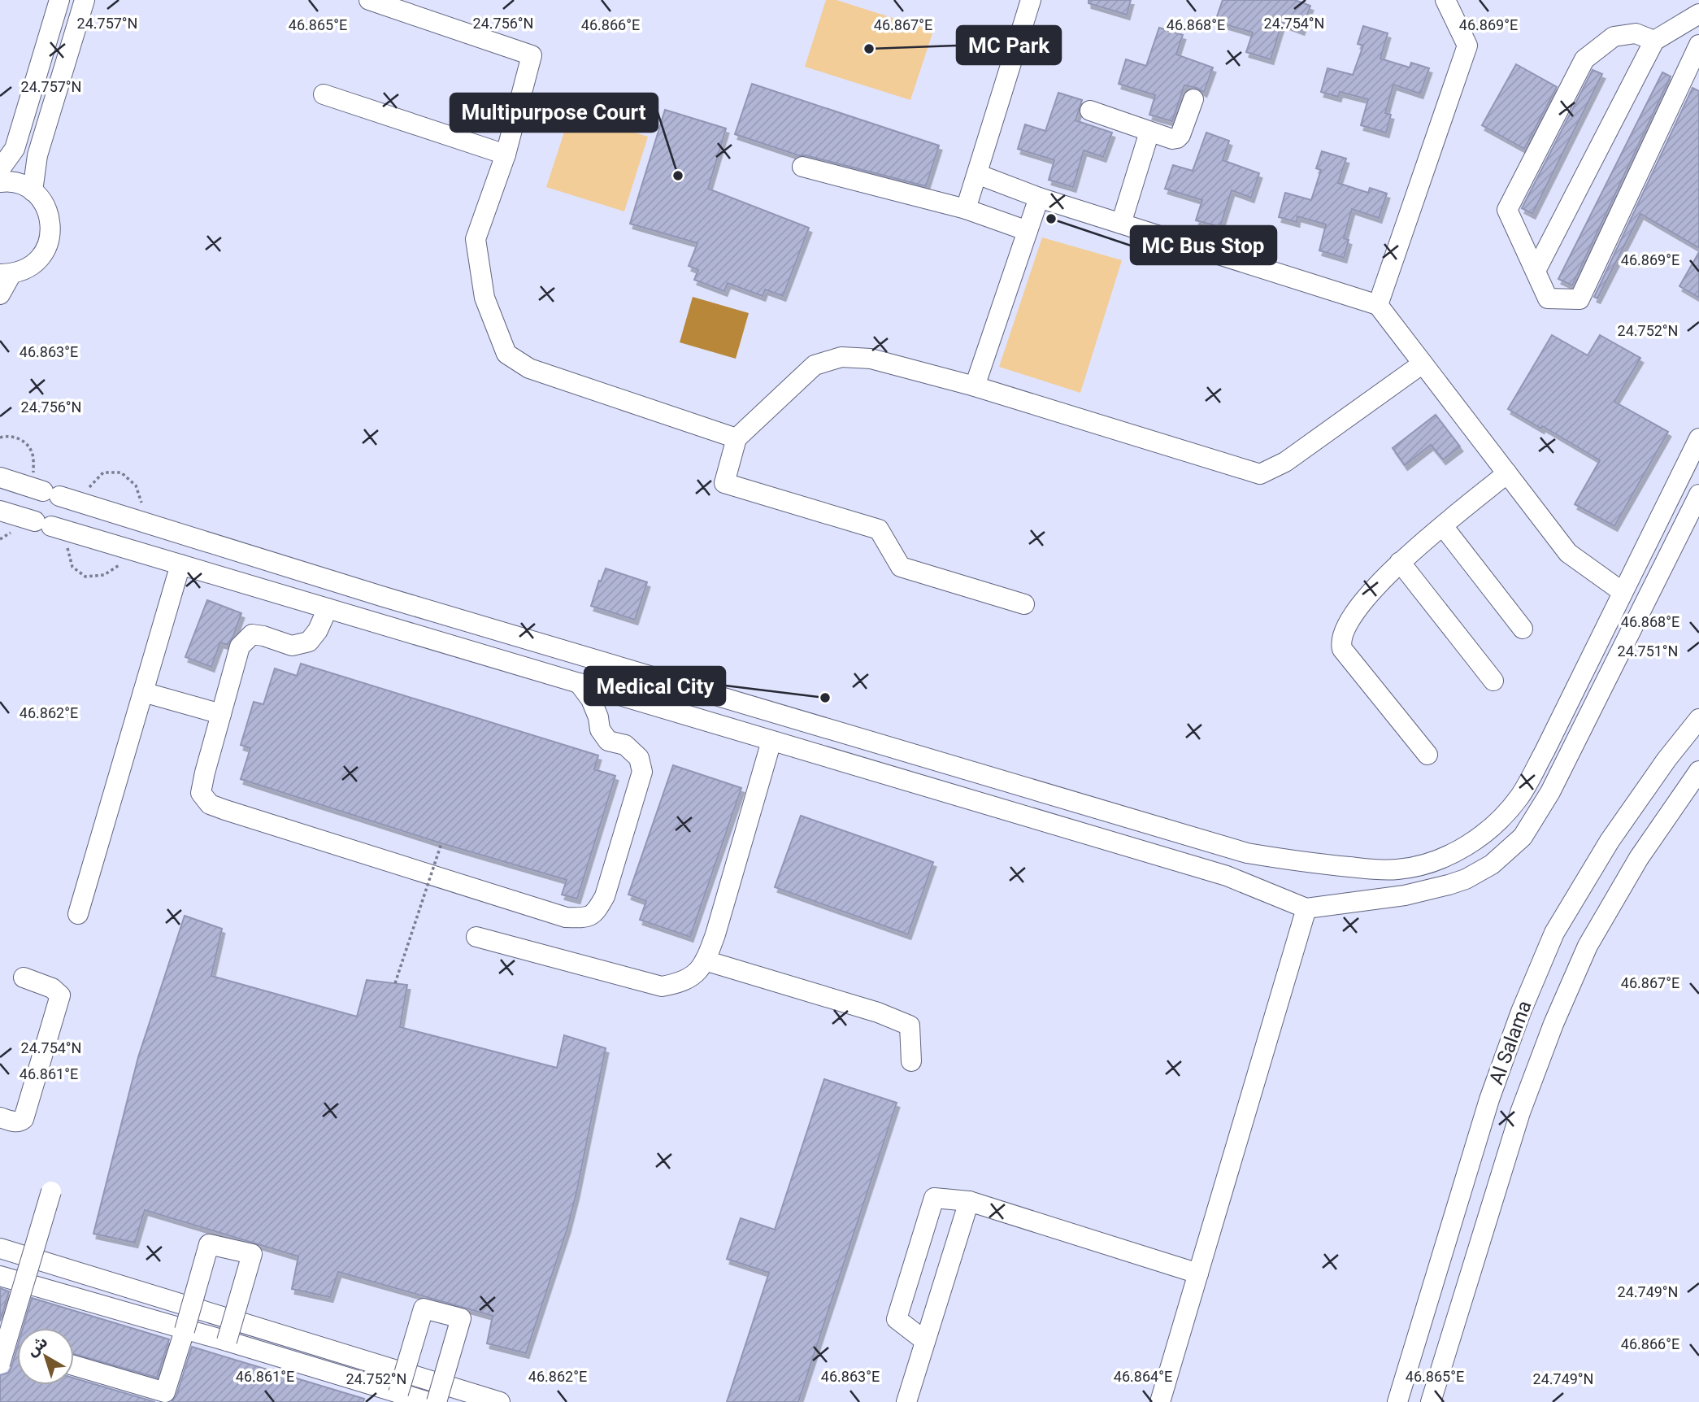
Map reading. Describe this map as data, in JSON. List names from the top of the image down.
{
  "streets": {
    "street": ["Al Salama"]
  },
  "places": [
    "MC Park",
    "Multipurpose Court",
    "MC Bus Stop",
    "Medical City"
  ],
  "north": "top left",
  "coordinates": [
    "24.757°N",
    "24.756°N",
    "24.754°N",
    "46.865°E",
    "46.866°E",
    "46.867°E",
    "46.868°E",
    "46.869°E",
    "24.752°N",
    "46.863°E",
    "24.751°N",
    "46.862°E",
    "46.861°E",
    "24.749°N",
    "46.864°E"
  ]
}
